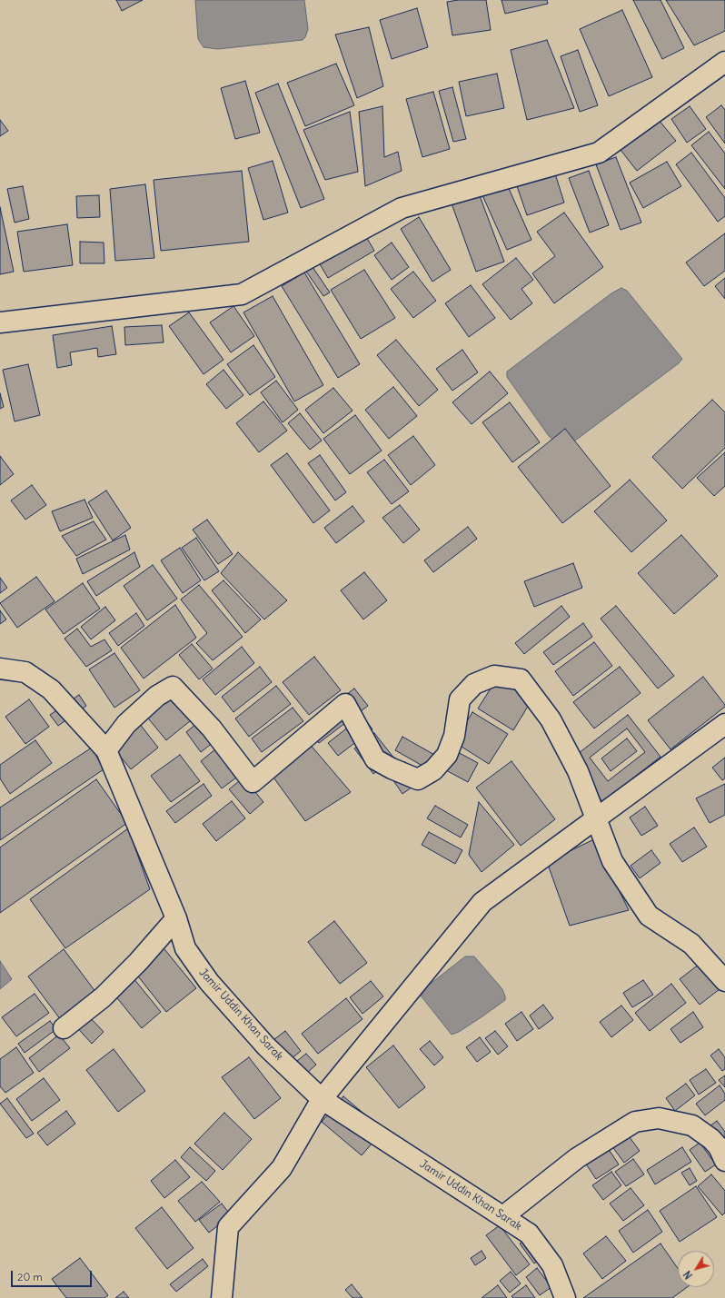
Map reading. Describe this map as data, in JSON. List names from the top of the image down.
{
  "streets": {
    "street": ["Jamir Uddin Khan Sarak"]
  },
  "scale_bar": "20 m",
  "north": "bottom left"
}
